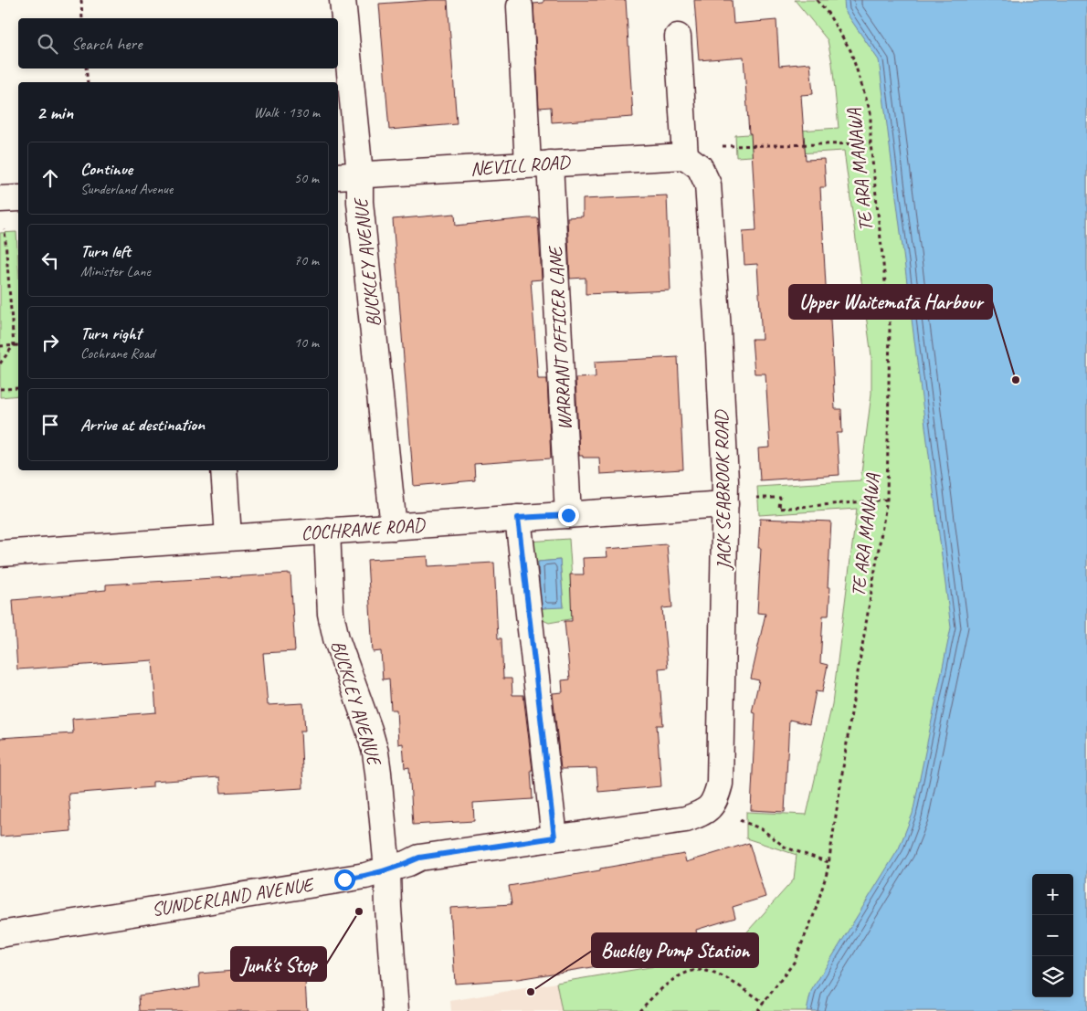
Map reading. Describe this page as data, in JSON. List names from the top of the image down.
{
  "streets": {
    "street": [
      "NEVILL ROAD",
      "BUCKLEY AVENUE",
      "WARRANT OFFICER LANE",
      "JACK SEABROOK ROAD",
      "COCHRANE ROAD",
      "SUNDERLAND AVENUE"
    ],
    "path": ["TE ARA MANAWA"]
  },
  "crossings": [
    ["NEVILL ROAD", "BUCKLEY AVENUE"],
    ["NEVILL ROAD", "WARRANT OFFICER LANE"],
    ["NEVILL ROAD", "JACK SEABROOK ROAD"],
    ["BUCKLEY AVENUE", "COCHRANE ROAD"],
    ["BUCKLEY AVENUE", "SUNDERLAND AVENUE"],
    ["WARRANT OFFICER LANE", "COCHRANE ROAD"],
    ["JACK SEABROOK ROAD", "COCHRANE ROAD"],
    ["JACK SEABROOK ROAD", "SUNDERLAND AVENUE"]
  ],
  "places": ["Upper Waitematā Harbour", "Junk's Stop", "Buckley Pump Station"],
  "page": {
    "search": "Search here",
    "heading": ["2 min", "Walk · 130 m"],
    "list": [
      ["Continue", "Sunderland Avenue", "50 m"],
      ["Turn left", "Minister Lane", "70 m"],
      ["Turn right", "Cochrane Road", "10 m"],
      "Arrive at destination"
    ],
    "map_buttons": ["+", "−"]
  }
}
